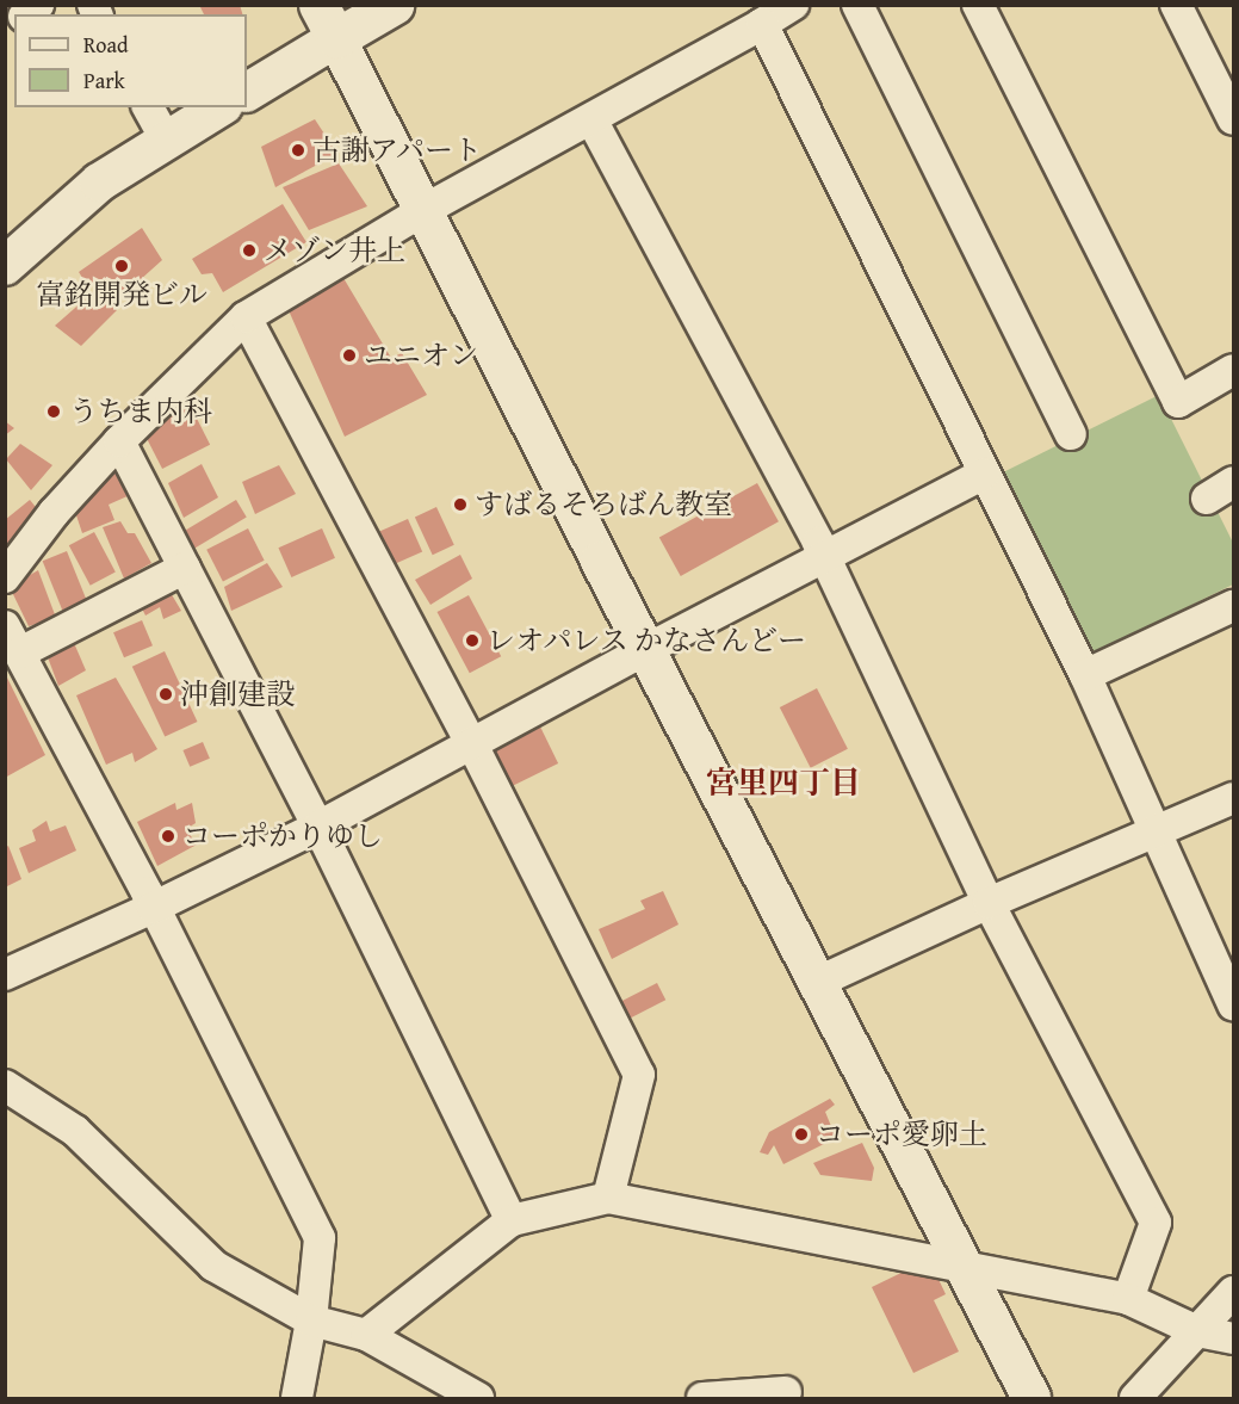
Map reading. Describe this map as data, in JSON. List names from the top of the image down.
{
  "districts": ["宮里四丁目"],
  "places": [
    "古謝アパート",
    "メゾン井上",
    "富銘開発ビル",
    "ユニオン",
    "うちま内科",
    "すばるそろばん教室",
    "レオパレス かなさんどー",
    "沖創建設",
    "コーポかりゆし",
    "コーポ愛卵土"
  ],
  "legend": ["Road", "Park"]
}
